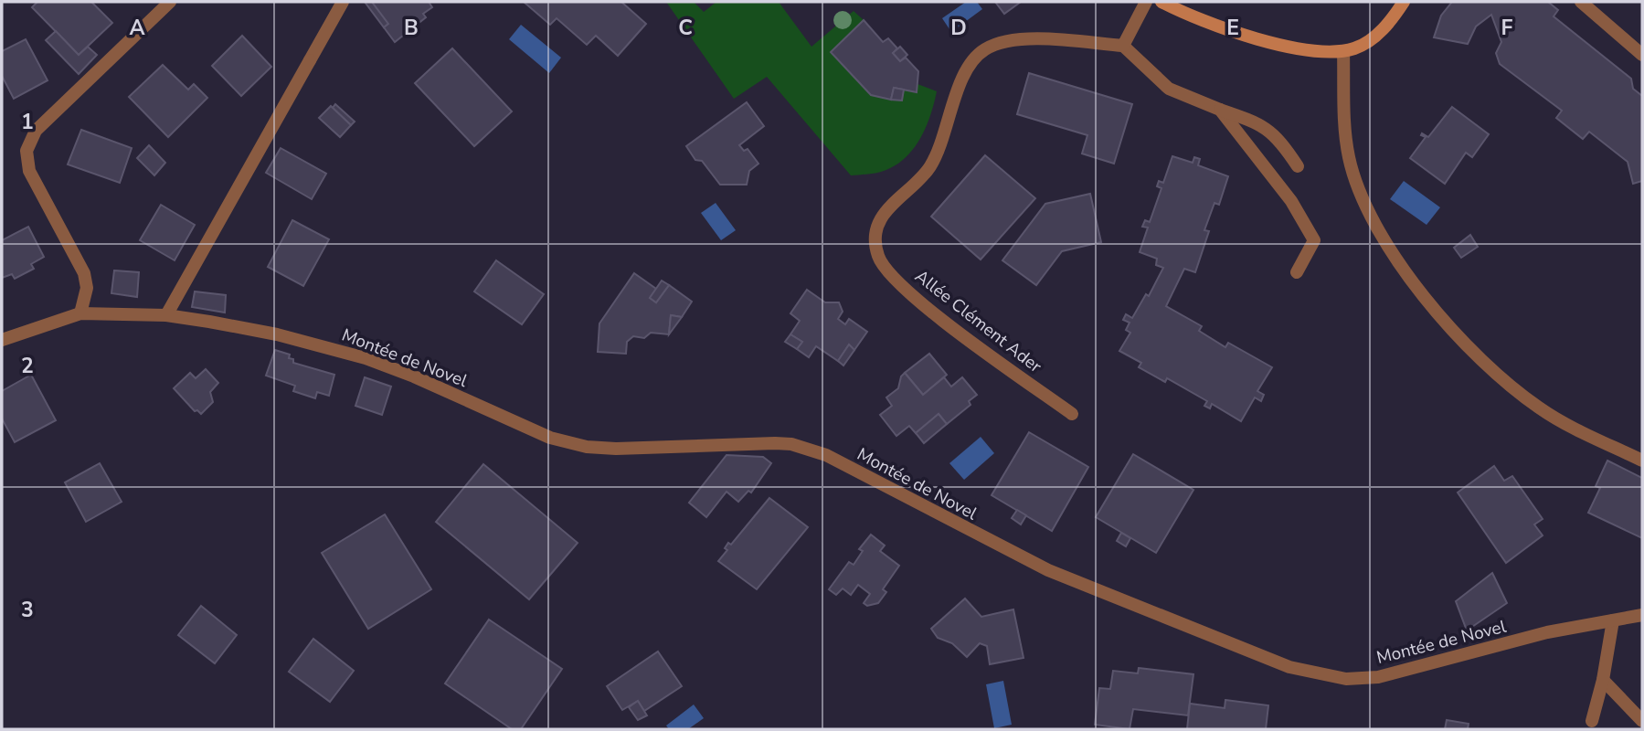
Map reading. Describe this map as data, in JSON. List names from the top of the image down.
{
  "streets": {
    "street": ["Allée Clément Ader", "Montée de Novel"]
  },
  "grid": {
    "columns": [
      "A",
      "B",
      "C",
      "D",
      "E",
      "F"
    ],
    "rows": ["1", "2", "3"]
  }
}
